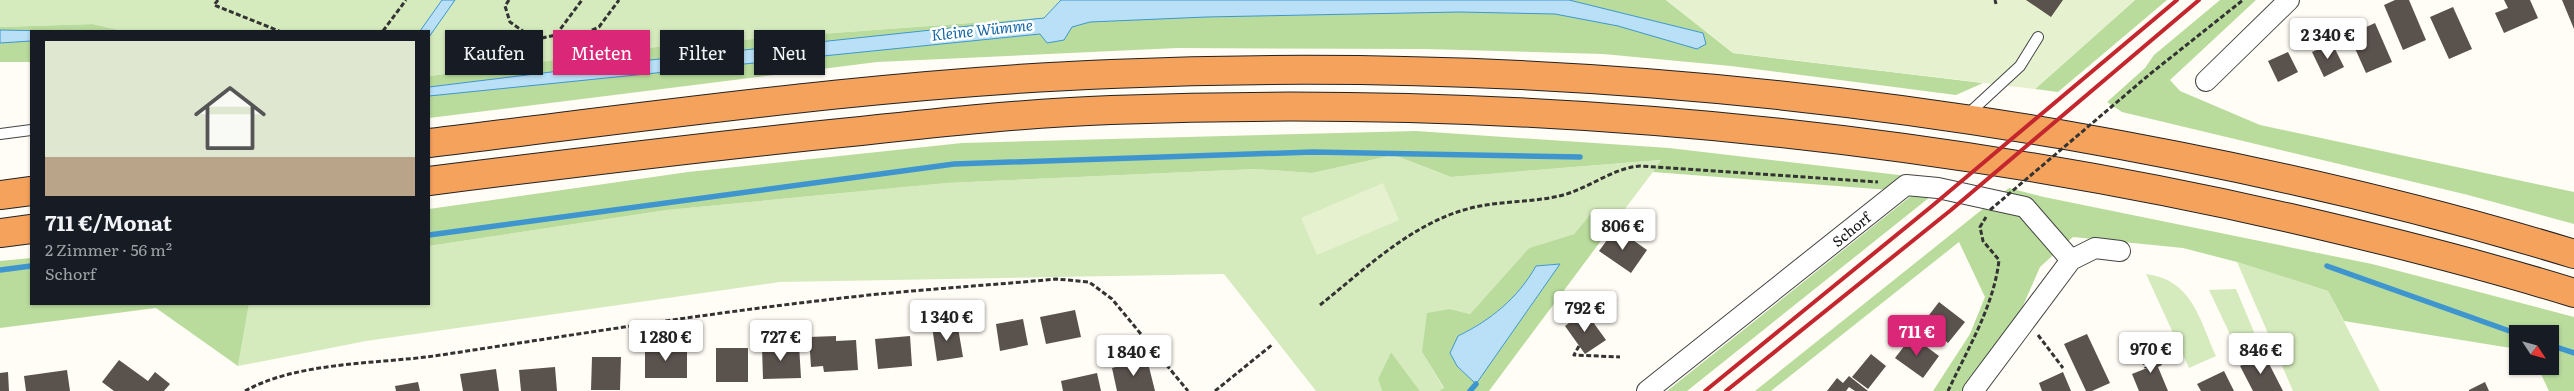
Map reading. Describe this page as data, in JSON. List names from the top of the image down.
{
  "streets": {
    "street": ["Schorf"]
  },
  "water": ["Kleine Wümme"],
  "north": "bottom right",
  "page": {
    "price": [
      "2 340 €",
      "806 €",
      "792 €",
      "1 340 €",
      "711 €",
      "1 280 €",
      "727 €",
      "970 €",
      "846 €",
      "1 840 €"
    ],
    "chip": [
      "Kaufen",
      "Mieten",
      "Filter",
      "Neu"
    ],
    "list": [
      {
        "name": "711 €/Monat",
        "note": "2 Zimmer · 56 m² · Schorf"
      }
    ]
  }
}
